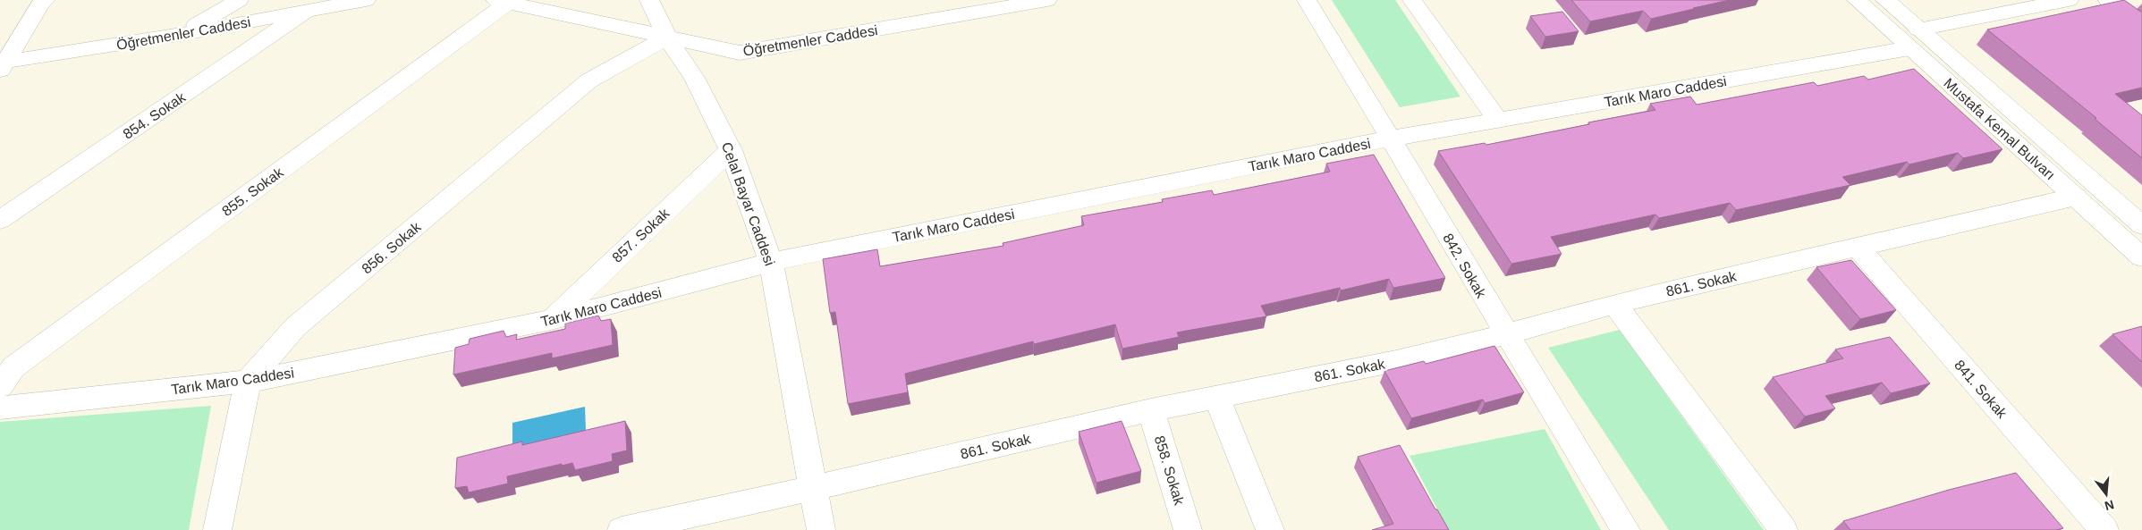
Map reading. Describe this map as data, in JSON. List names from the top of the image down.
{
  "streets": {
    "street": [
      "Öğretmenler Caddesi",
      "Tarık Maro Caddesi",
      "854. Sokak",
      "Mustafa Kemal Bulvarı",
      "855. Sokak",
      "Celal Bayar Caddesi",
      "857. Sokak",
      "856. Sokak",
      "842. Sokak",
      "861. Sokak",
      "841. Sokak",
      "858. Sokak"
    ]
  },
  "crossings": [
    ["Öğretmenler Caddesi", "854. Sokak"],
    ["Öğretmenler Caddesi", "855. Sokak"],
    ["Öğretmenler Caddesi", "Celal Bayar Caddesi"],
    ["Öğretmenler Caddesi", "856. Sokak"],
    ["Tarık Maro Caddesi", "Mustafa Kemal Bulvarı"],
    ["Tarık Maro Caddesi", "Celal Bayar Caddesi"],
    ["Tarık Maro Caddesi", "857. Sokak"],
    ["Tarık Maro Caddesi", "856. Sokak"],
    ["Tarık Maro Caddesi", "842. Sokak"],
    ["Mustafa Kemal Bulvarı", "861. Sokak"],
    ["Celal Bayar Caddesi", "857. Sokak"],
    ["Celal Bayar Caddesi", "856. Sokak"],
    ["Celal Bayar Caddesi", "861. Sokak"],
    ["842. Sokak", "861. Sokak"],
    ["861. Sokak", "841. Sokak"],
    ["861. Sokak", "858. Sokak"]
  ],
  "north": "bottom"
}
